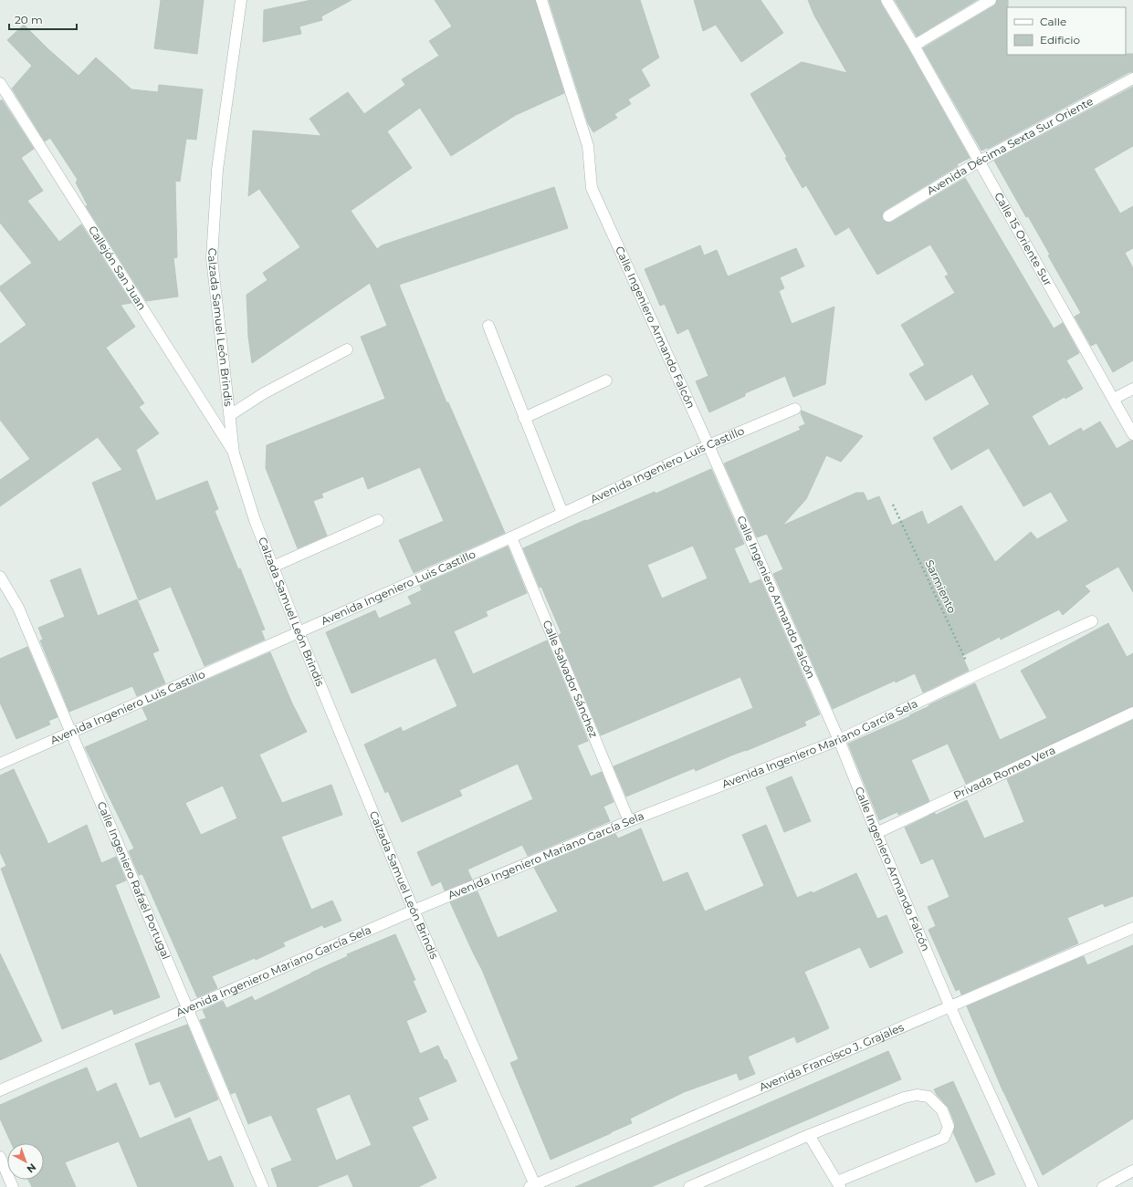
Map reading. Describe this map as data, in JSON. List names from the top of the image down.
{
  "streets": {
    "street": [
      "Avenida Décima Sexta Sur Oriente",
      "Calle 15 Oriente Sur",
      "Callejón San Juan",
      "Calle Ingeniero Armando Falcón",
      "Calzada Samuel León Brindis",
      "Avenida Ingeniero Luis Castillo",
      "Calle Salvador Sánchez",
      "Avenida Ingeniero Mariano García Sela",
      "Privada Romeo Vera",
      "Calle Ingeniero Rafaél Portugal",
      "Avenida Francisco J. Grajales"
    ],
    "path": ["Sarmiento"]
  },
  "crossings": [
    ["Avenida Décima Sexta Sur Oriente", "Calle 15 Oriente Sur"],
    ["Callejón San Juan", "Calzada Samuel León Brindis"],
    ["Calle Ingeniero Armando Falcón", "Avenida Ingeniero Luis Castillo"],
    ["Calle Ingeniero Armando Falcón", "Avenida Ingeniero Mariano García Sela"],
    ["Calle Ingeniero Armando Falcón", "Privada Romeo Vera"],
    ["Calle Ingeniero Armando Falcón", "Avenida Francisco J. Grajales"],
    ["Calzada Samuel León Brindis", "Avenida Ingeniero Luis Castillo"],
    ["Calzada Samuel León Brindis", "Avenida Ingeniero Mariano García Sela"],
    ["Calzada Samuel León Brindis", "Avenida Francisco J. Grajales"],
    ["Avenida Ingeniero Luis Castillo", "Calle Salvador Sánchez"],
    ["Avenida Ingeniero Luis Castillo", "Calle Ingeniero Rafaél Portugal"],
    ["Sarmiento", "Avenida Ingeniero Mariano García Sela"],
    ["Calle Salvador Sánchez", "Avenida Ingeniero Mariano García Sela"],
    ["Avenida Ingeniero Mariano García Sela", "Calle Ingeniero Rafaél Portugal"]
  ],
  "legend": ["Calle", "Edificio"],
  "scale_bar": "20 m",
  "north": "bottom right"
}
